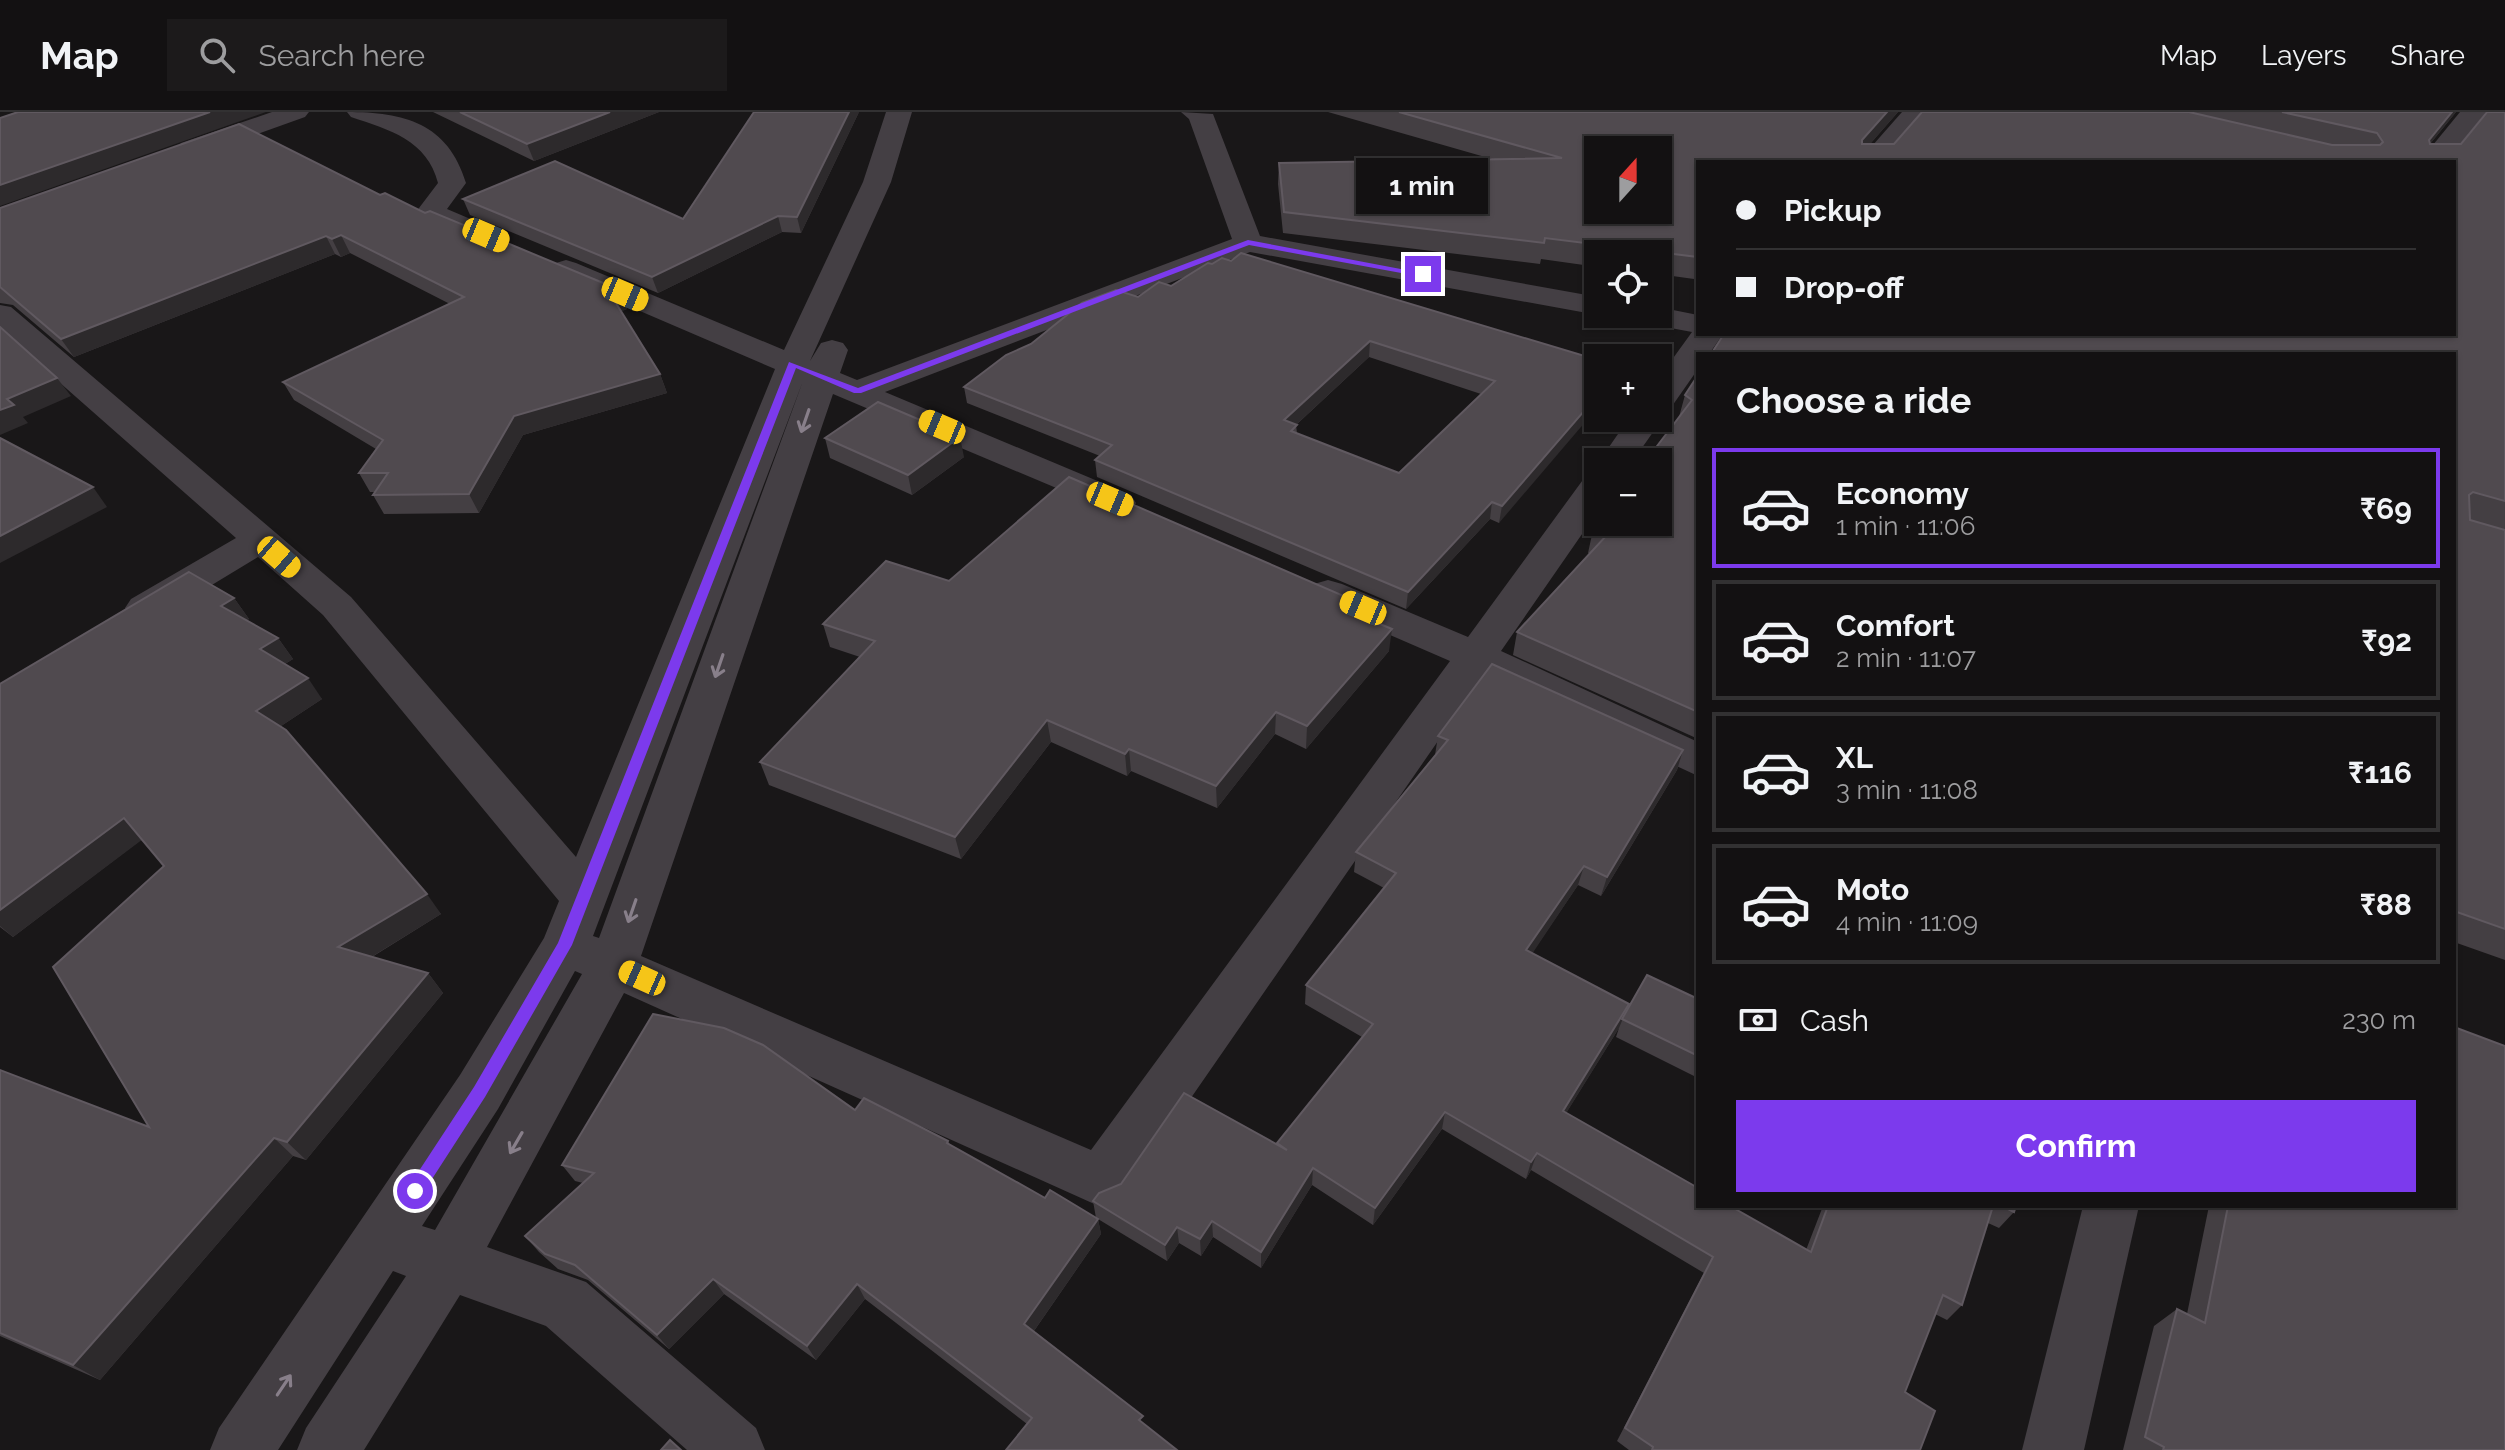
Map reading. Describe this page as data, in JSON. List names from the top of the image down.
{
  "north": "top",
  "page": {
    "header": "Map",
    "search": "Search here",
    "nav": ["Map", "Layers", "Share"],
    "map_buttons": ["+", "−"],
    "bubble": "1 min",
    "banner": ["Pickup", "Drop-off"],
    "heading": "Choose a ride",
    "list": [
      {
        "name": "Economy",
        "note": "1 min · 11:06",
        "value": "₹69"
      },
      {
        "name": "Comfort",
        "note": "2 min · 11:07",
        "value": "₹92"
      },
      {
        "name": "XL",
        "note": "3 min · 11:08",
        "value": "₹116"
      },
      {
        "name": "Moto",
        "note": "4 min · 11:09",
        "value": "₹88"
      }
    ],
    "pay": ["Cash", "230 m"],
    "buttons": "Confirm"
  }
}
